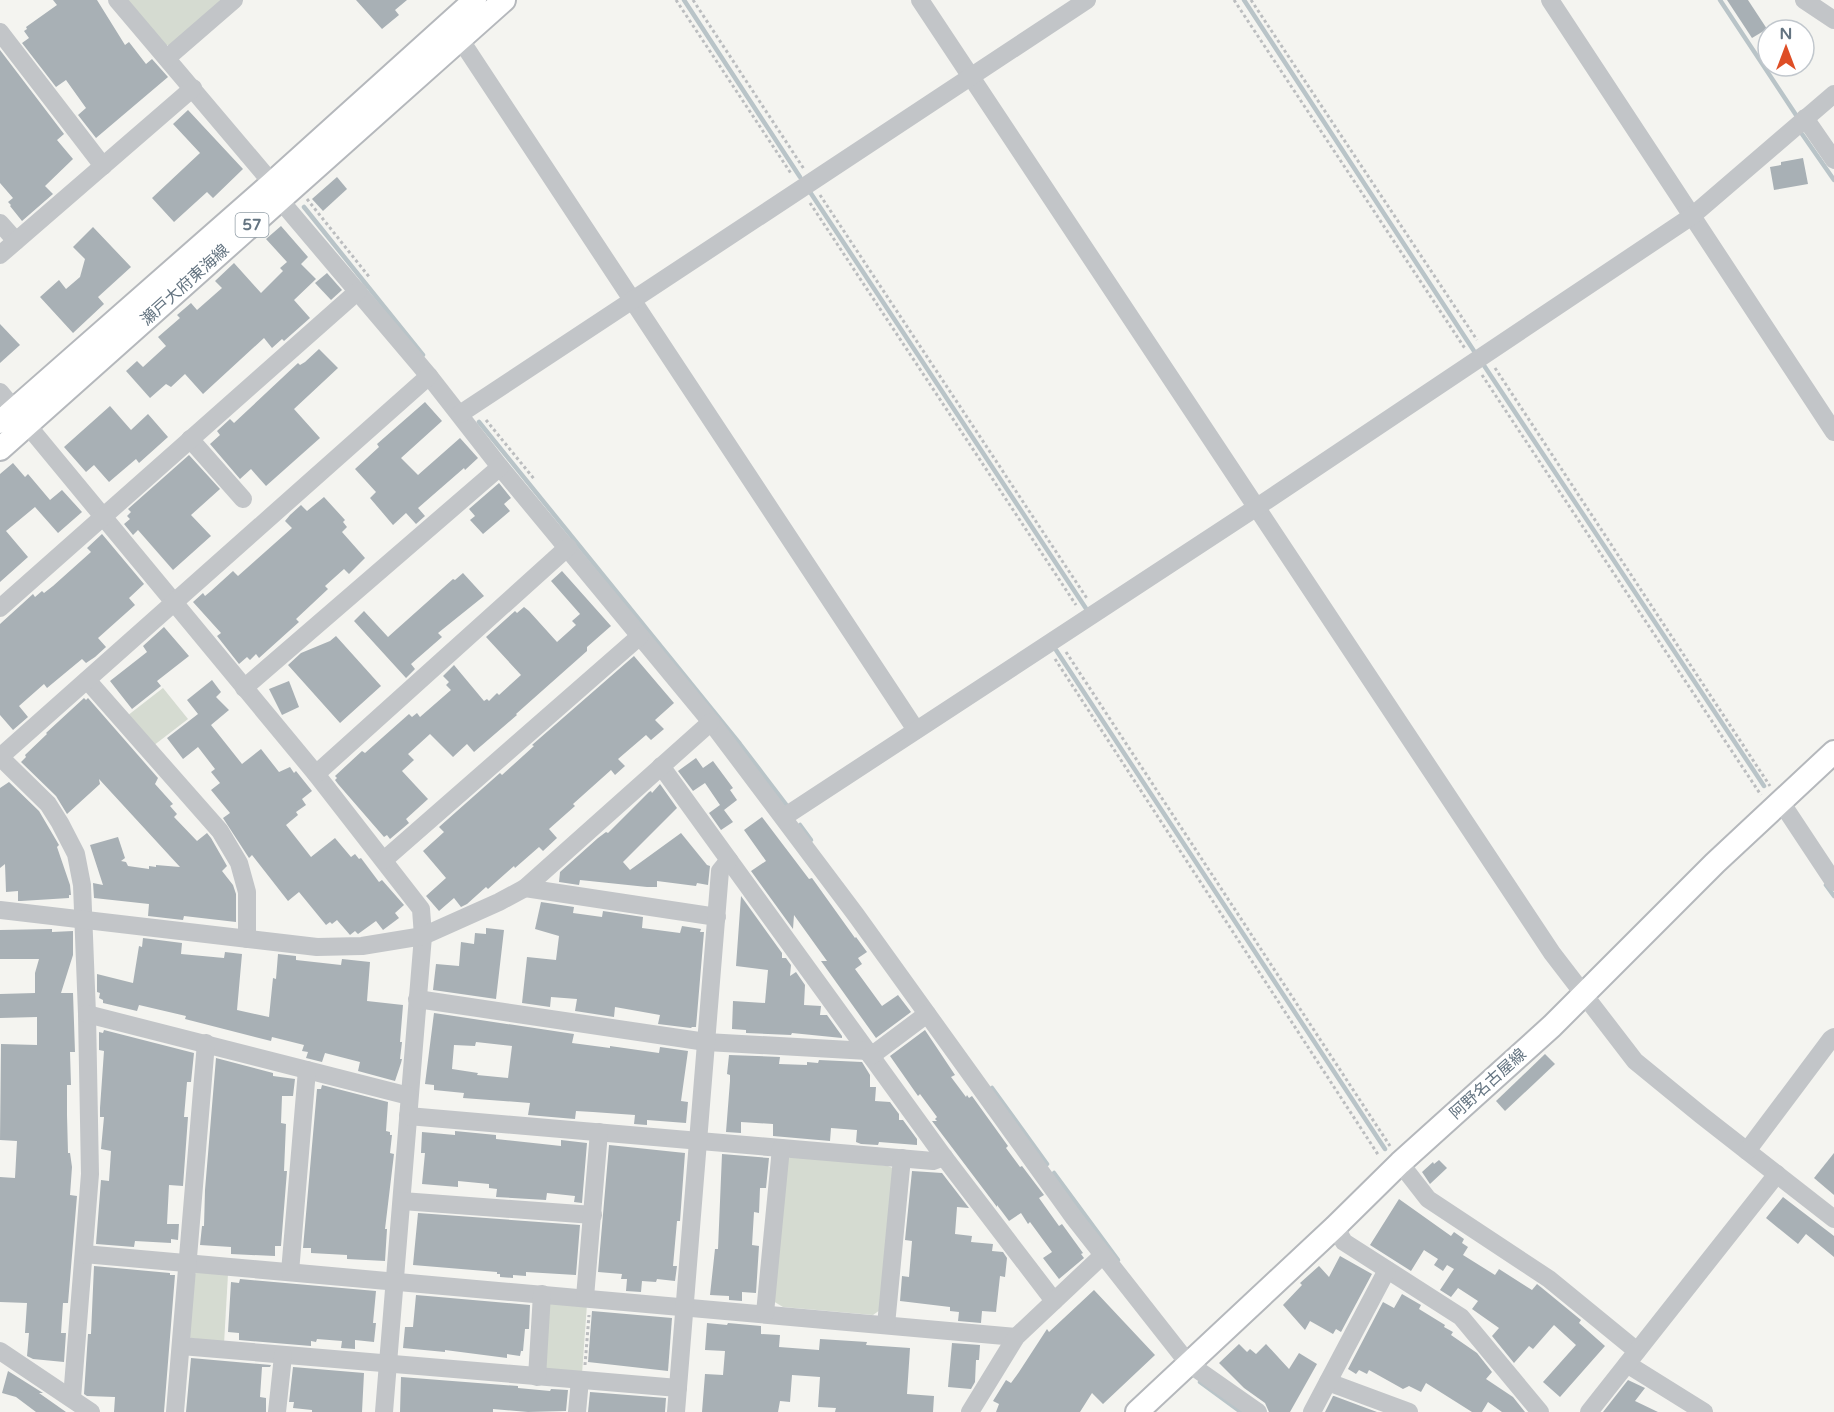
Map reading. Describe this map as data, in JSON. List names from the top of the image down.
{
  "streets": {
    "main road": ["57", "瀬戸大府東海線", "阿野名古屋線"]
  },
  "north": "top"
}
